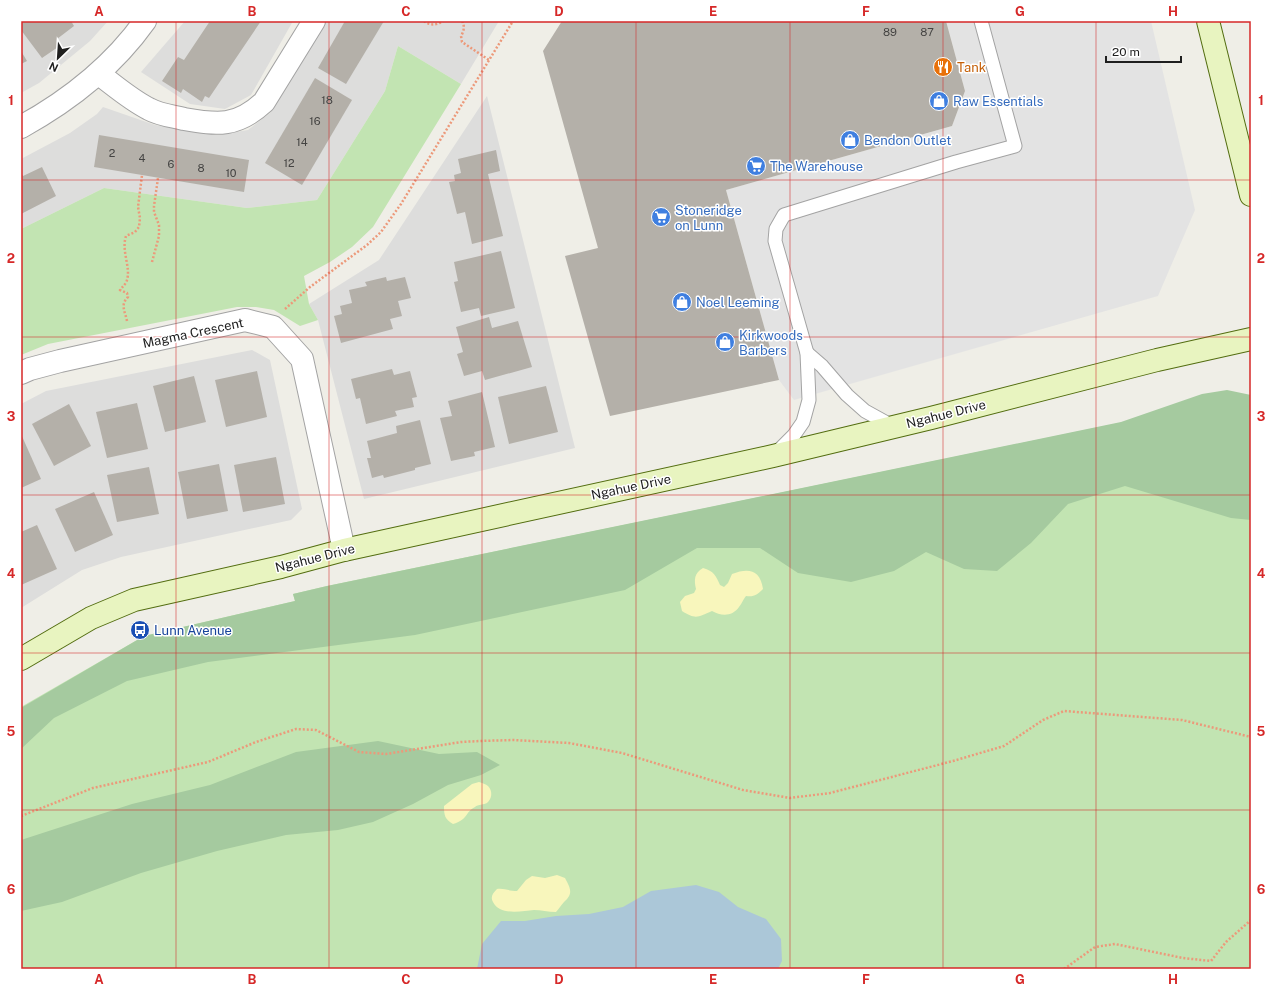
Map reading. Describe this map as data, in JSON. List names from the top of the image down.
{
  "streets": {
    "main road": ["Ngahue Drive"],
    "street": ["Magma Crescent"]
  },
  "crossings": [
    ["Magma Crescent", "Ngahue Drive"]
  ],
  "places": {
    "restaurant": ["Tank"],
    "shop": [
      "Raw Essentials",
      "Bendon Outlet",
      "Noel Leeming",
      "Kirkwoods Barbers"
    ],
    "supermarket": ["The Warehouse", "Stoneridge on Lunn"],
    "bus stop": ["Lunn Avenue"]
  },
  "house_numbers": [
    "89",
    "87",
    "18",
    "16",
    "14",
    "2",
    "4",
    "12",
    "6",
    "8",
    "10"
  ],
  "scale_bar": "20 m",
  "north": "bottom left",
  "grid": {
    "columns": [
      "A",
      "B",
      "C",
      "D",
      "E",
      "F",
      "G",
      "H"
    ],
    "rows": [
      "1",
      "2",
      "3",
      "4",
      "5",
      "6"
    ]
  }
}
